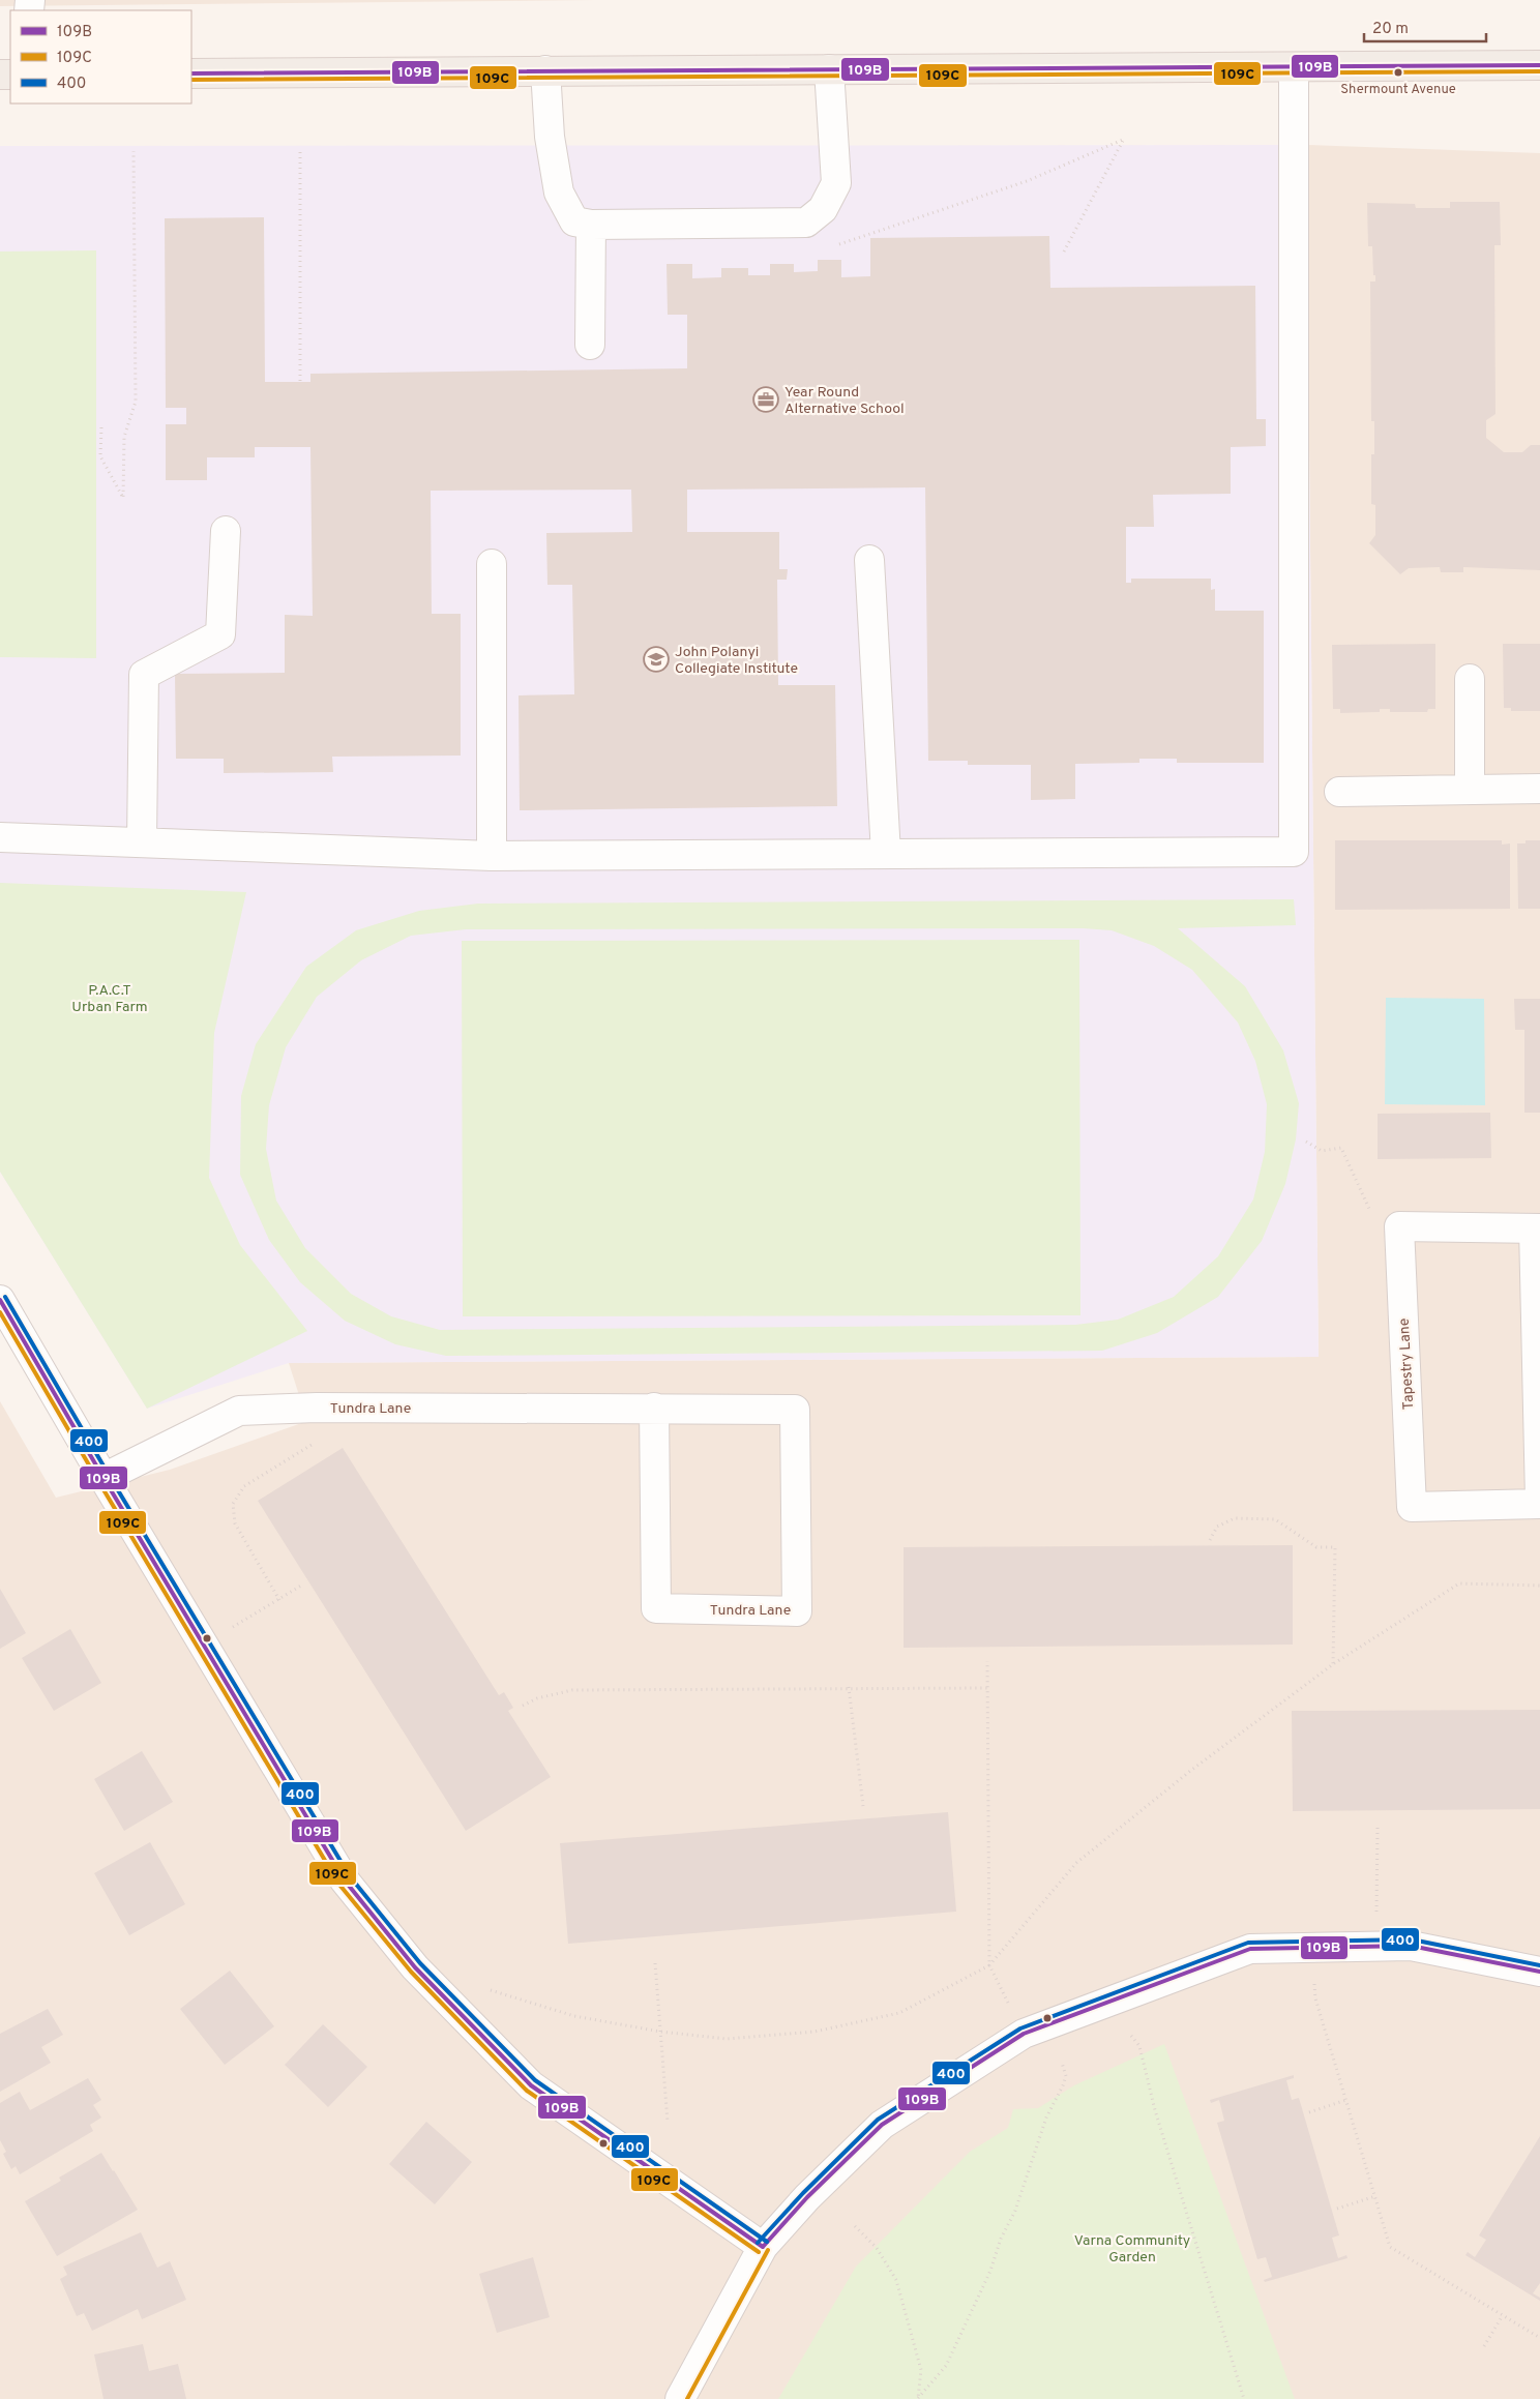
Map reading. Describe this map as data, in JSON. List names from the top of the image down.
{
  "streets": {
    "street": ["Tapestry Lane", "Tundra Lane"]
  },
  "parks": ["P.A.C.T Urban Farm", "Varna Community Garden"],
  "places": {
    "other": ["Shermount Avenue"],
    "office": ["Year Round Alternative School"],
    "school or university": ["John Polanyi Collegiate Institute"]
  },
  "lines": ["transit line 109B", "transit line 109C", "transit line 400"],
  "legend": ["109B", "109C", "400"],
  "scale_bar": "20 m"
}
